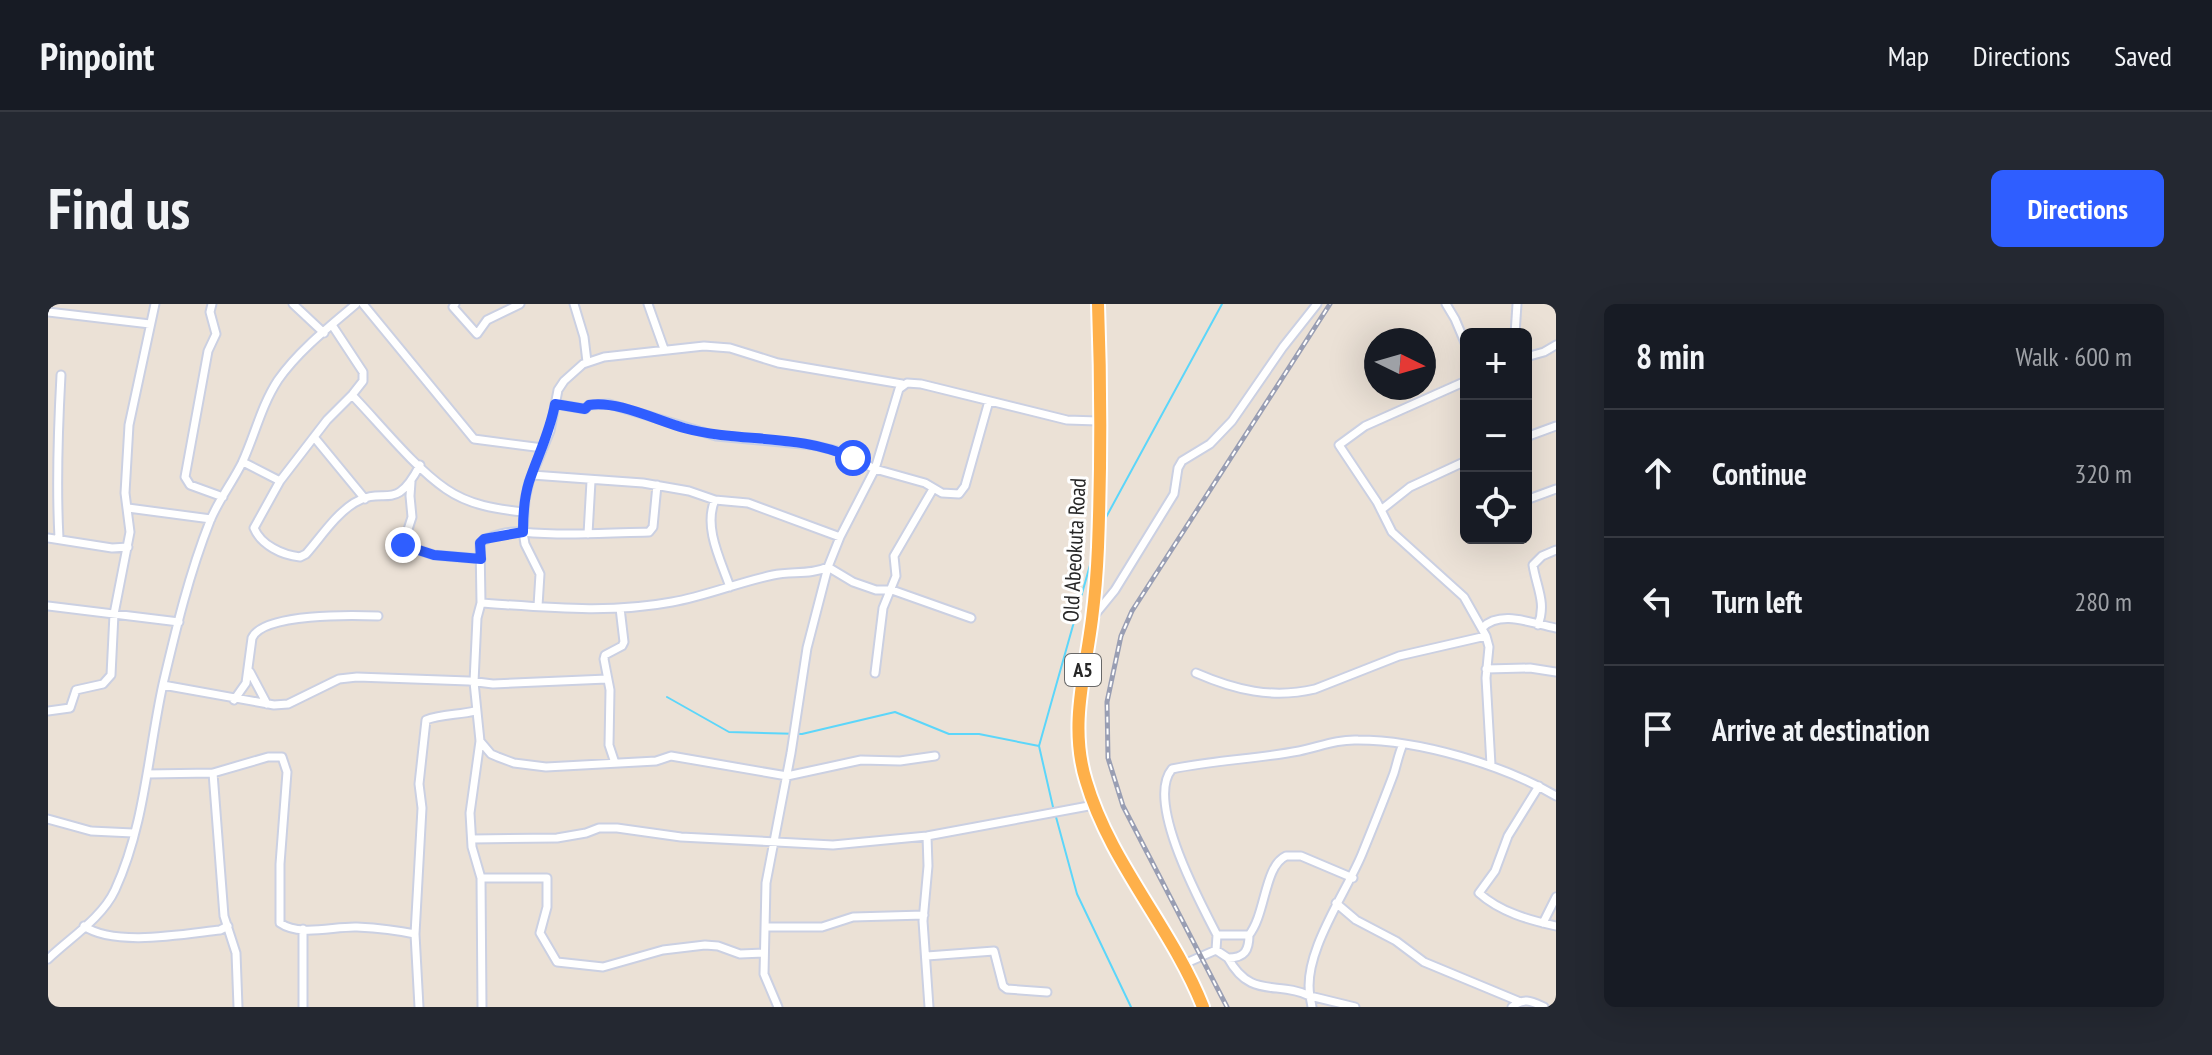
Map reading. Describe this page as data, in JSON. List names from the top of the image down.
{
  "streets": {
    "highway": ["Old Abeokuta Road", "A5"]
  },
  "north": "right",
  "page": {
    "header": "Pinpoint",
    "nav": ["Map", "Directions", "Saved"],
    "buttons": "Directions",
    "title": "Find us",
    "heading": ["8 min", "Walk · 600 m"],
    "map_buttons": ["+", "−"],
    "list": [
      ["Continue", "320 m"],
      ["Turn left", "280 m"],
      "Arrive at destination"
    ]
  }
}
